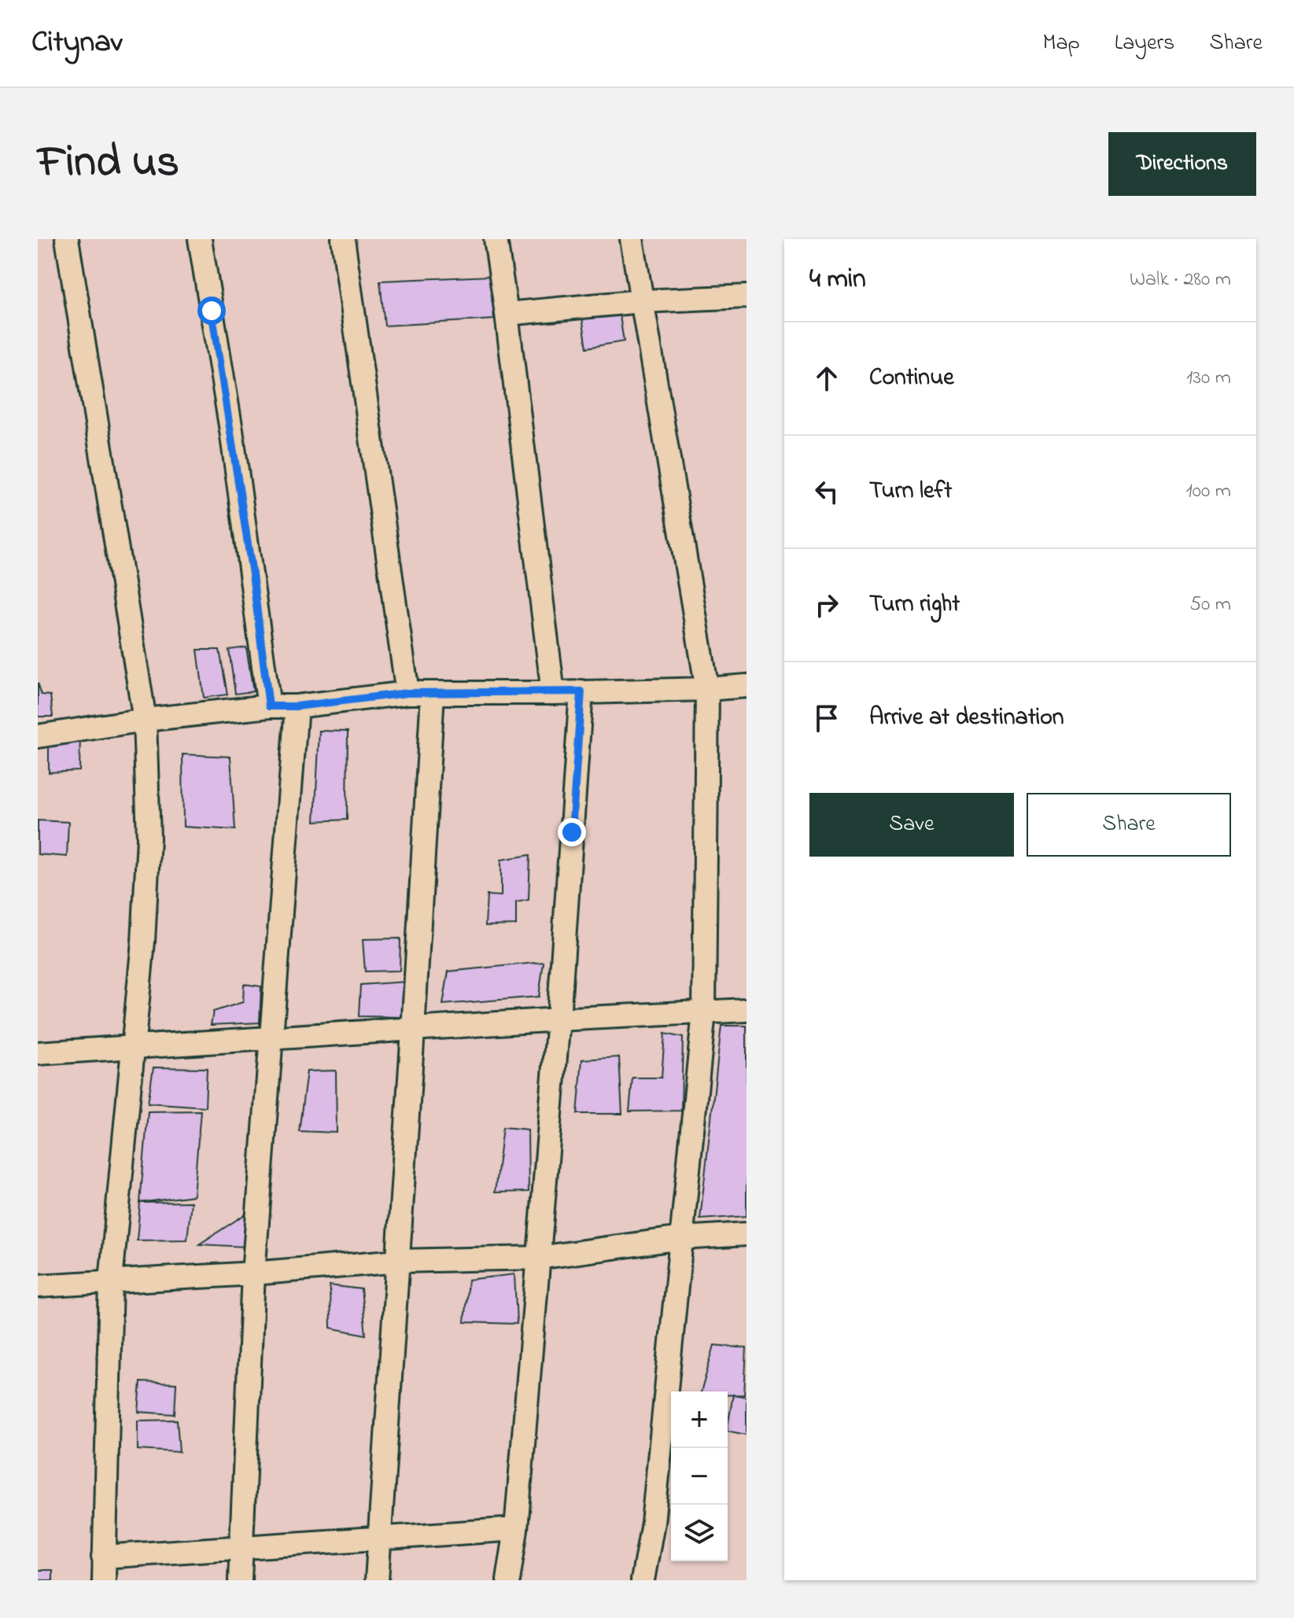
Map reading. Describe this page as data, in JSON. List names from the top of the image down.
{
  "page": {
    "header": "Citynav",
    "nav": ["Map", "Layers", "Share"],
    "title": "Find us",
    "buttons": [
      "Directions",
      ["Save", "Share"]
    ],
    "heading": ["4 min", "Walk · 280 m"],
    "list": [
      ["Continue", "130 m"],
      ["Turn left", "100 m"],
      ["Turn right", "50 m"],
      "Arrive at destination"
    ],
    "map_buttons": ["+", "−"]
  }
}
